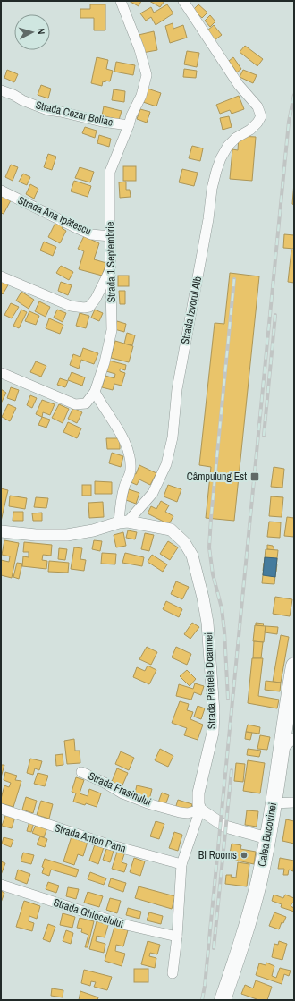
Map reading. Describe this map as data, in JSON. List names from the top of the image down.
{
  "streets": {
    "highway": ["Calea Bucovinei"],
    "street": [
      "Strada Cezar Boliac",
      "Strada Ana Ipătescu",
      "Strada 1 Septembrie",
      "Strada Izvorul Alb",
      "Strada Pietrele Doamnei",
      "Strada Frasinului",
      "Strada Anton Pann",
      "Strada Ghiocelului"
    ]
  },
  "crossings": [
    ["Strada Cezar Boliac", "Strada 1 Septembrie"],
    ["Strada Ana Ipătescu", "Strada 1 Septembrie"],
    ["Strada Izvorul Alb", "Strada Pietrele Doamnei"],
    ["Strada Pietrele Doamnei", "Strada Frasinului"]
  ],
  "places": {
    "transit": ["Câmpulung Est"],
    "other": ["BI Rooms"]
  },
  "north": "right"
}
